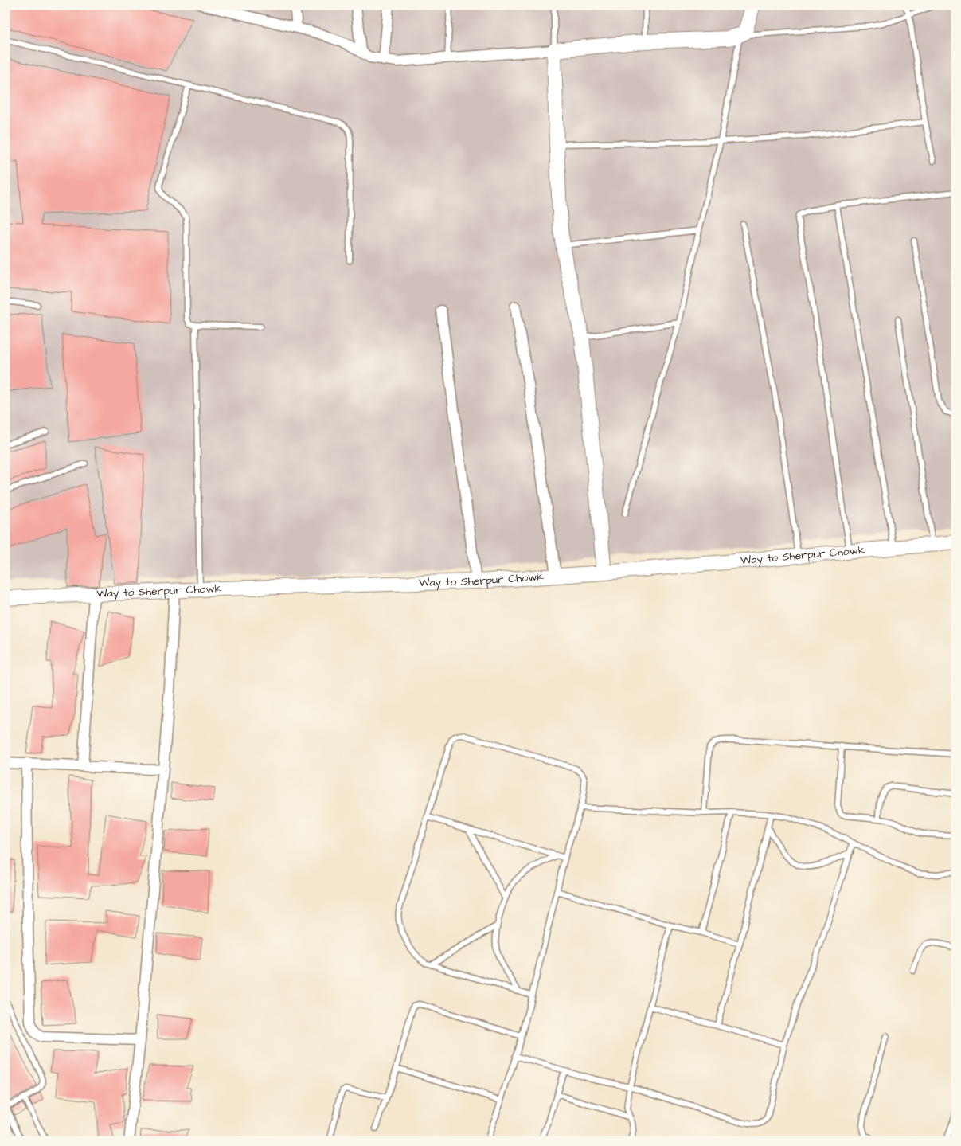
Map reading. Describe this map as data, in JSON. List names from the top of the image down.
{
  "streets": {
    "street": ["Way to Sherpur Chowk"]
  }
}
